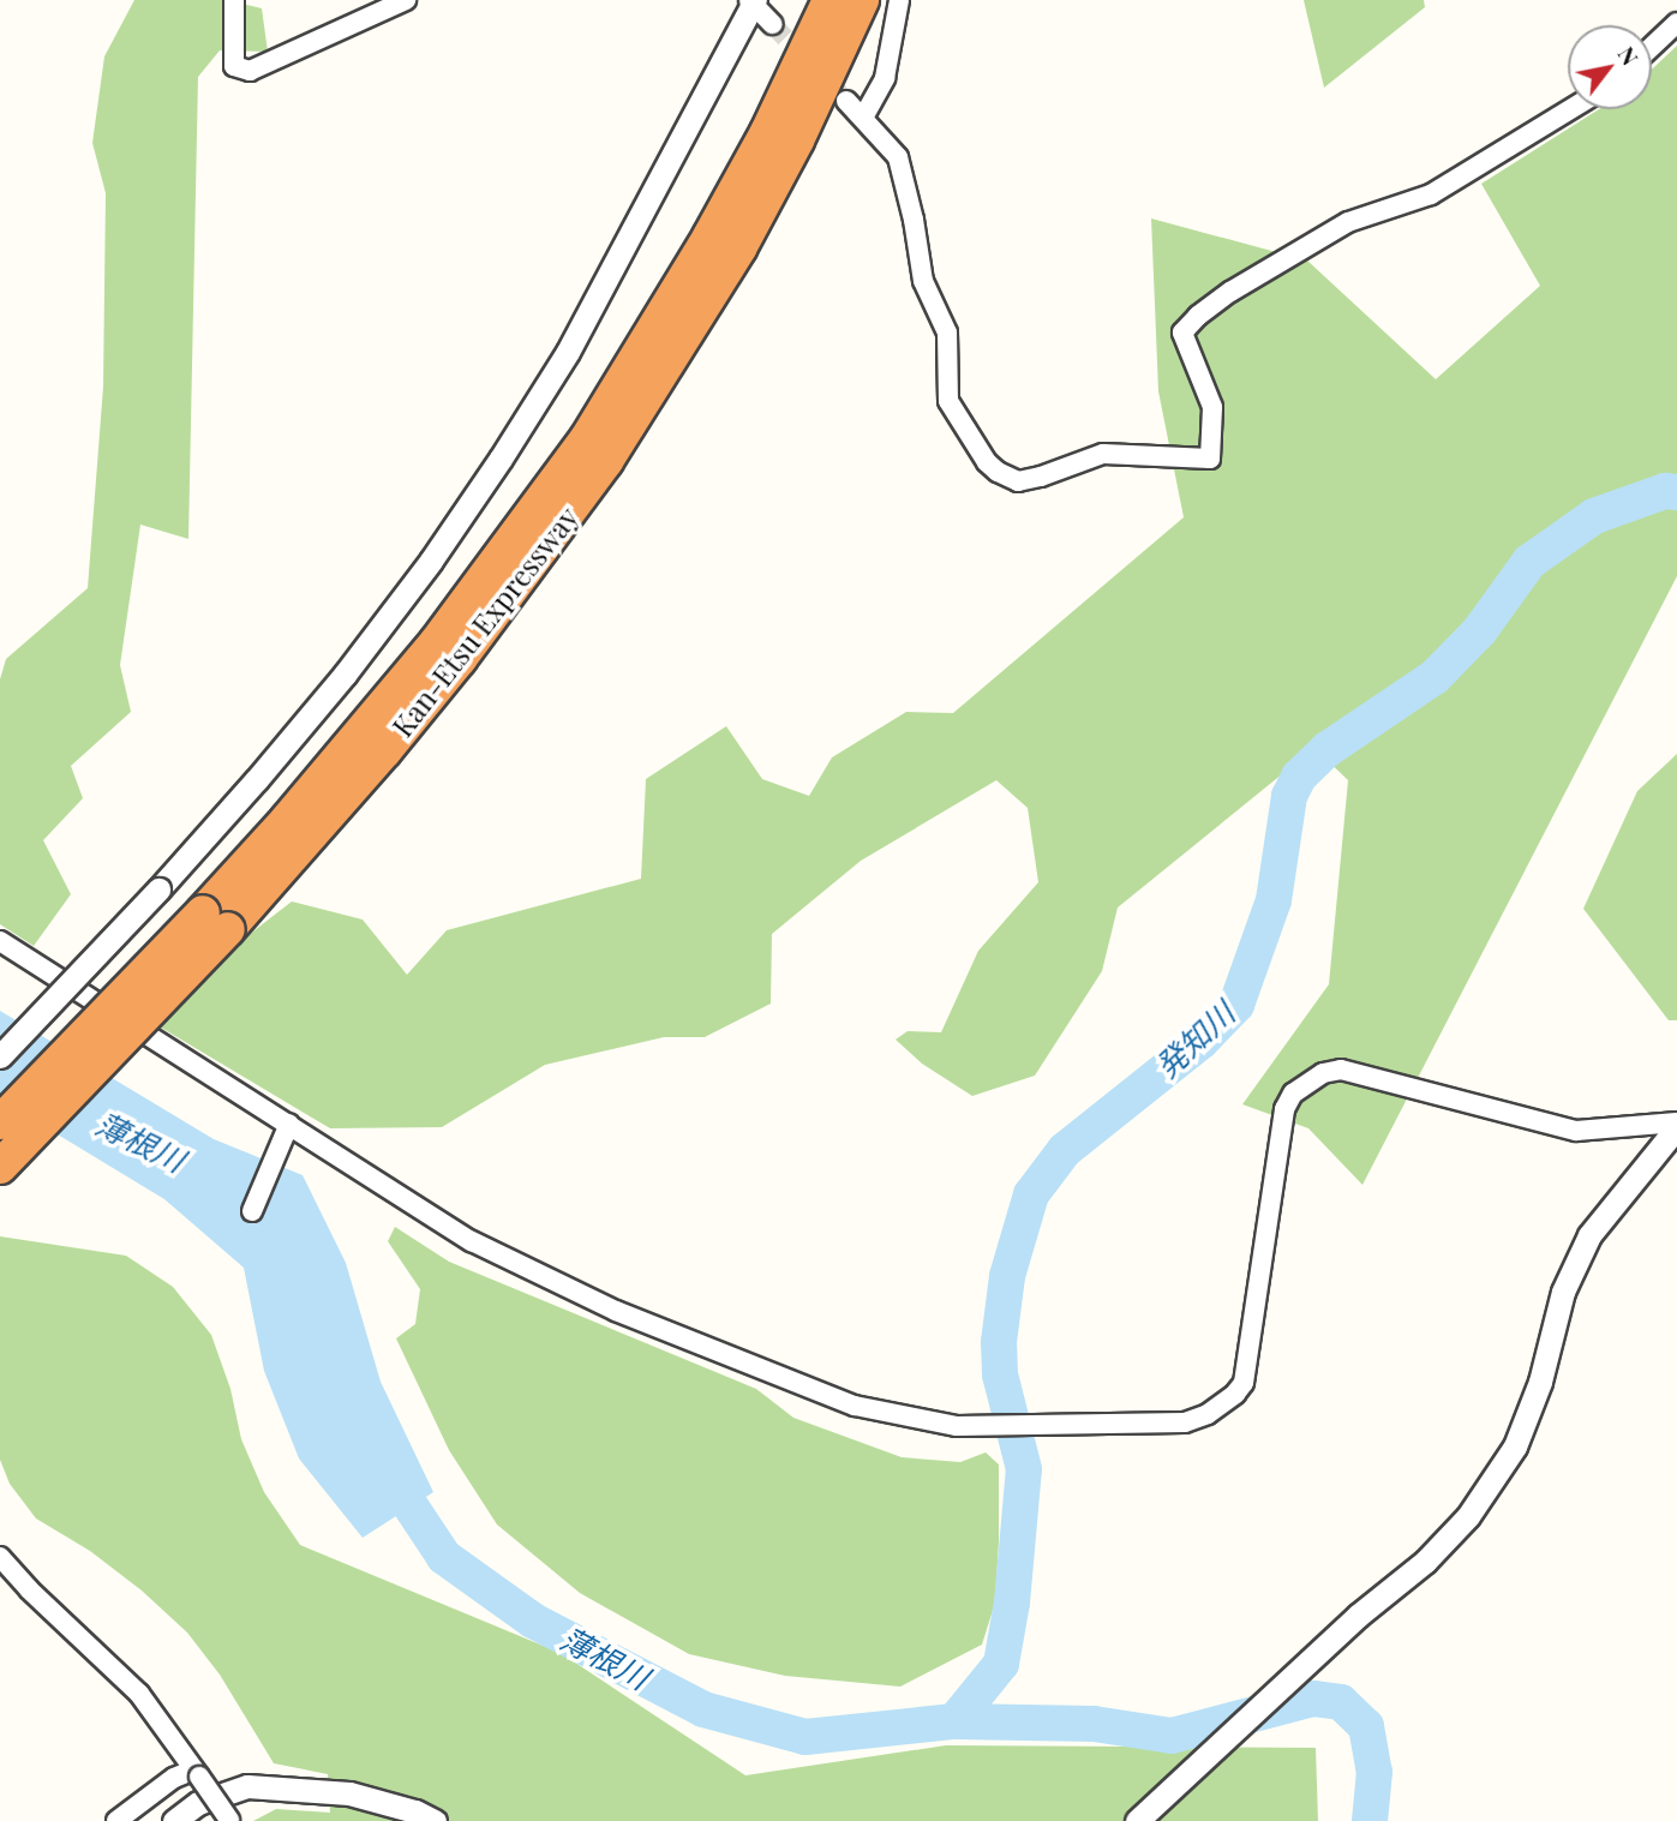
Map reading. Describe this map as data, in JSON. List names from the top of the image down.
{
  "streets": {
    "highway": ["Kan-Etsu Expressway"]
  },
  "water": ["発知川", "薄根川"],
  "north": "top right"
}
